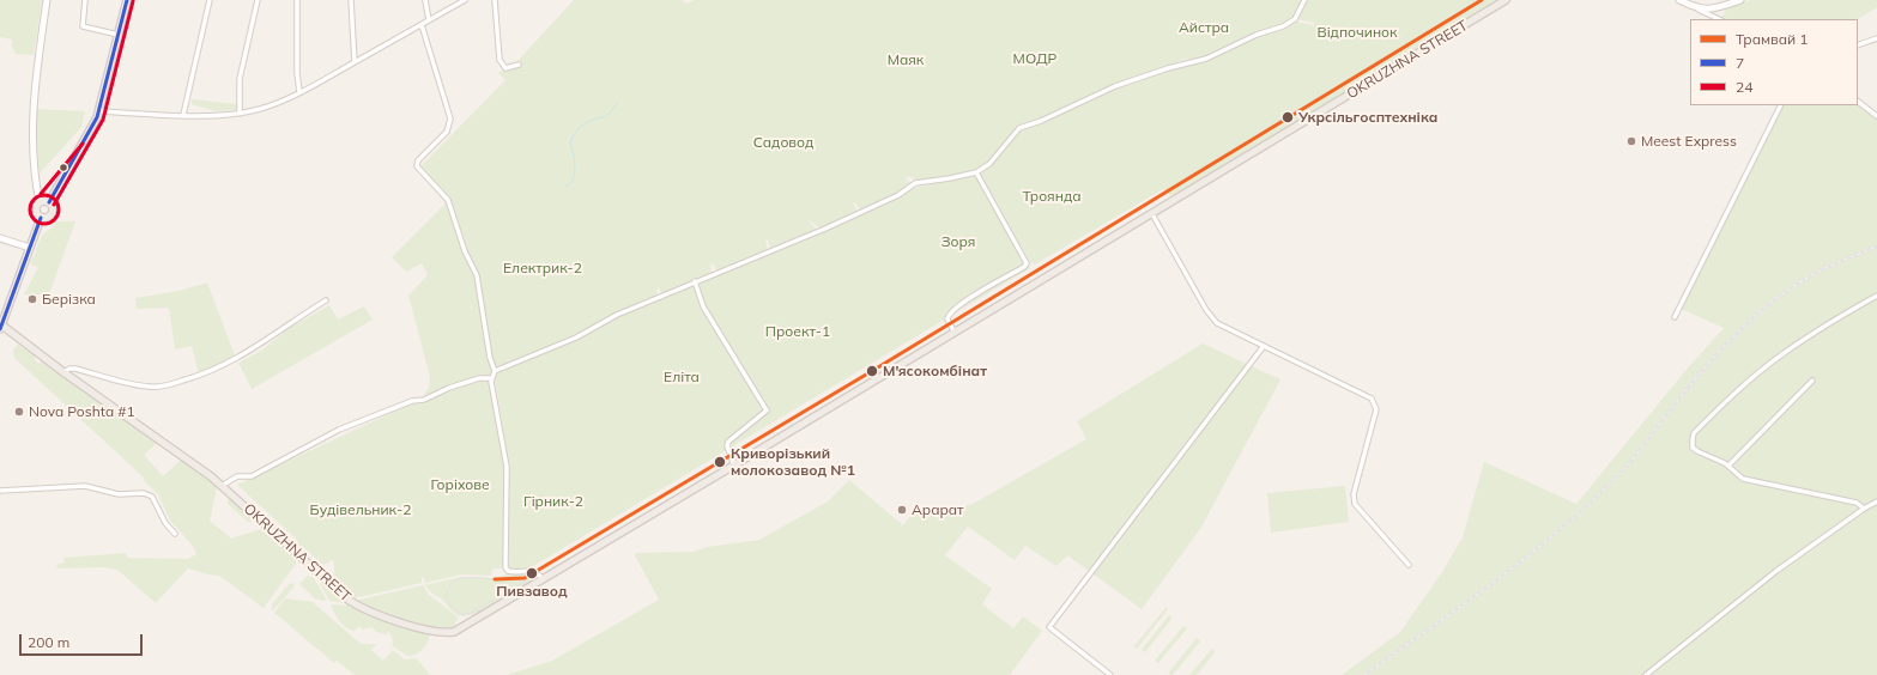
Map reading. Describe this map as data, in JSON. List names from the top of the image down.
{
  "streets": {
    "main road": ["OKRUZHNA STREET"]
  },
  "parks": [
    "Айстра",
    "Відпочинок",
    "МОДР",
    "Маяк",
    "Садовод",
    "Троянда",
    "Зоря",
    "Електрик-2",
    "Проект-1",
    "Еліта",
    "Горіхове",
    "Гірник-2",
    "Будівельник-2"
  ],
  "places": [
    "Укрсільгосптехніка",
    "Meest Express",
    "Берізка",
    "М'ясокомбінат",
    "Nova Poshta #1",
    "Криворізький молокозавод №1",
    "Арарат",
    "Пивзавод"
  ],
  "lines": ["tram line 1", "transit line 7", "transit line 24"],
  "legend": ["Трамвай 1", "7", "24"],
  "scale_bar": "200 m"
}
